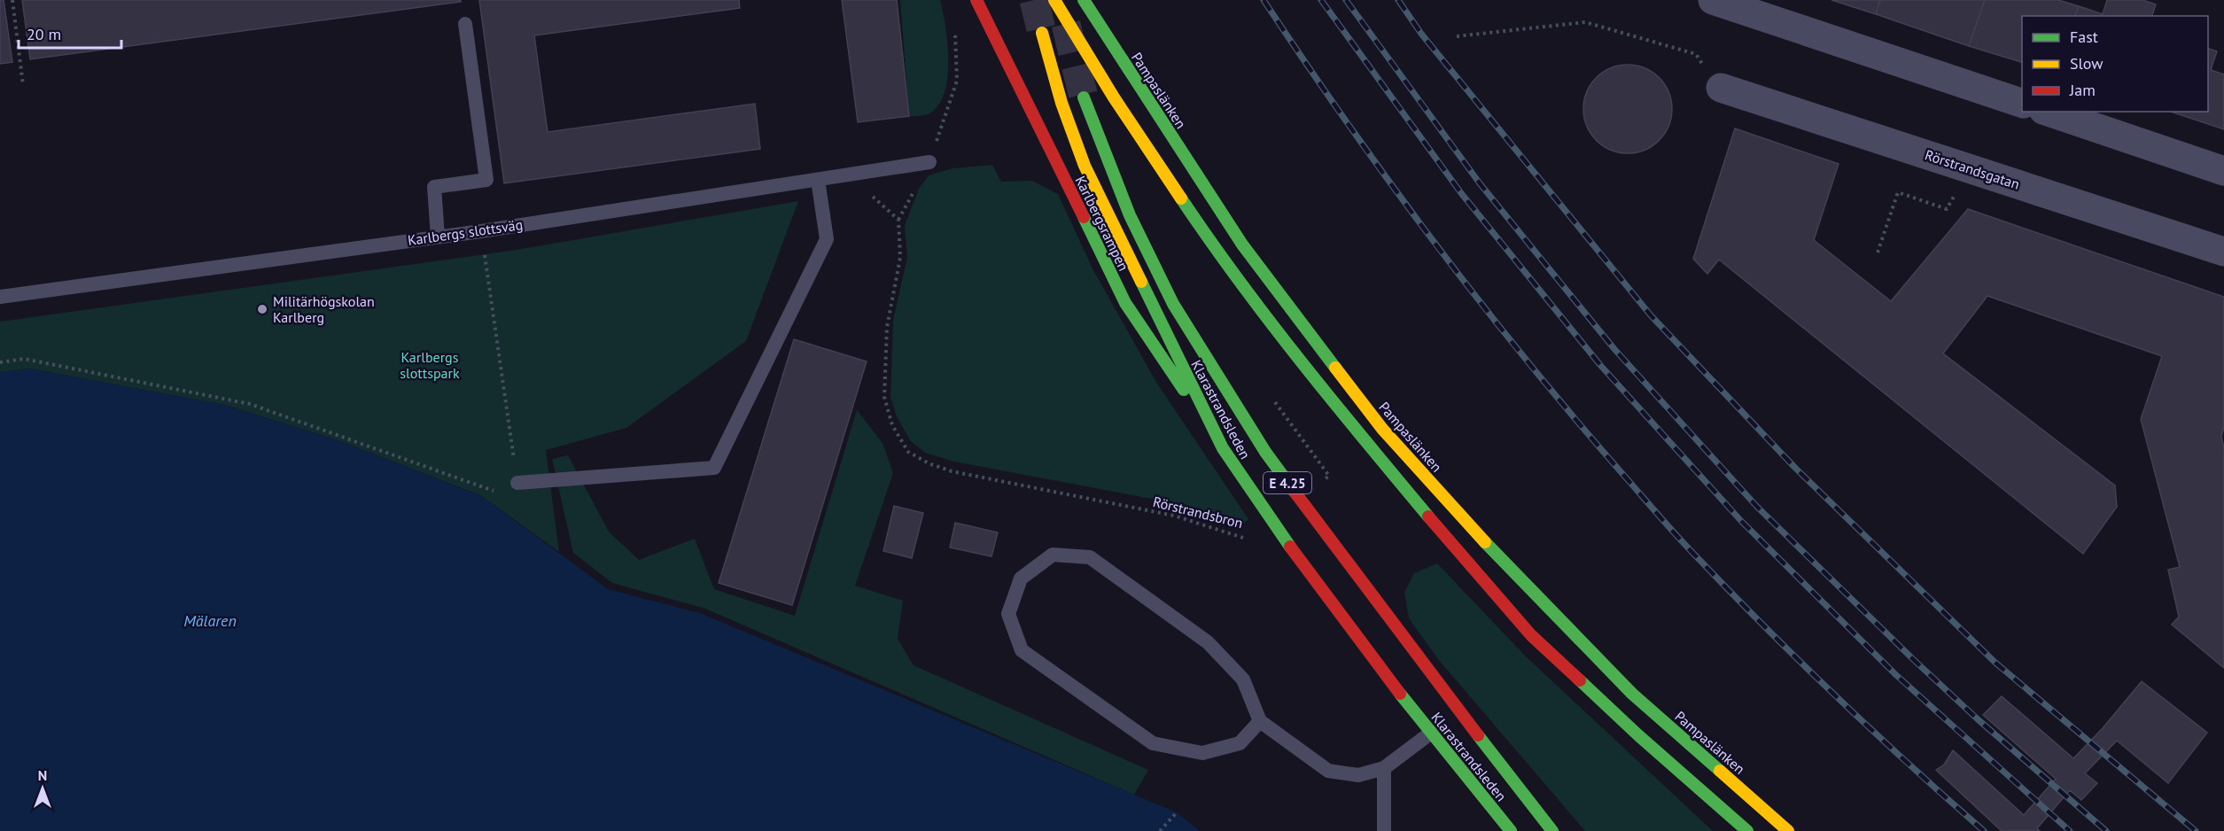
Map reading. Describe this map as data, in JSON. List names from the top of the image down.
{
  "streets": {
    "main road": [
      "Pampaslänken",
      "Karlbergsrampen",
      "Klarastrandsleden",
      "E 4.25"
    ],
    "street": ["Rörstrandsgatan"],
    "lane": ["Karlbergs slottsväg"],
    "path": ["Rörstrandsbron"]
  },
  "crossings": [
    ["Karlbergsrampen", "Klarastrandsleden"]
  ],
  "water": ["Mälaren"],
  "parks": ["Karlbergs slottspark"],
  "places": ["Militärhögskolan Karlberg"],
  "legend": ["Fast", "Slow", "Jam"],
  "scale_bar": "20 m",
  "north": "top"
}
